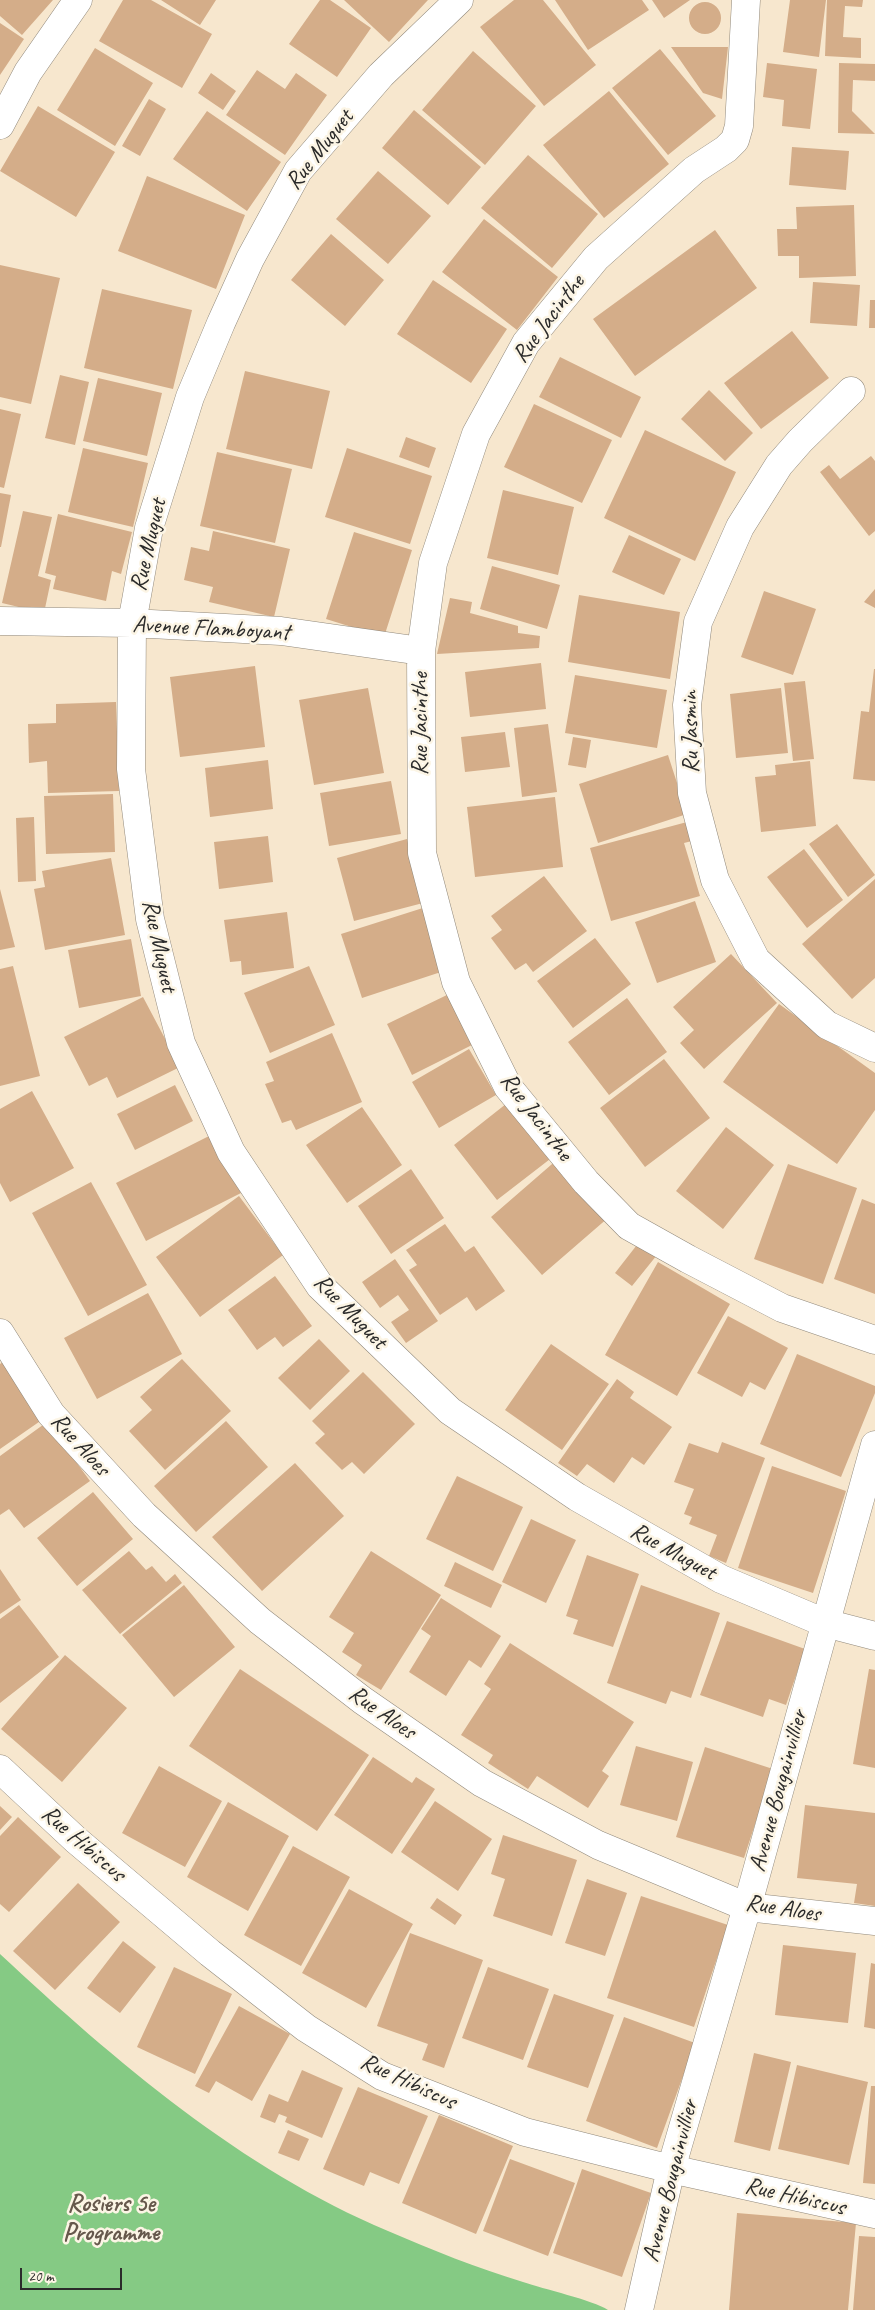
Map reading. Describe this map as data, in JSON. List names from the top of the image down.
{
  "streets": {
    "street": [
      "Rue Muguet",
      "Rue Jacinthe",
      "Avenue Flamboyant",
      "Ru Jasmin",
      "Rue Aloes",
      "Avenue Bougainvillier",
      "Rue Hibiscus"
    ]
  },
  "crossings": [
    ["Rue Muguet", "Avenue Flamboyant"],
    ["Rue Muguet", "Avenue Bougainvillier"],
    ["Rue Jacinthe", "Avenue Flamboyant"],
    ["Rue Aloes", "Avenue Bougainvillier"],
    ["Avenue Bougainvillier", "Rue Hibiscus"]
  ],
  "districts": ["Rosiers 5e Programme"],
  "scale_bar": "20 m"
}
